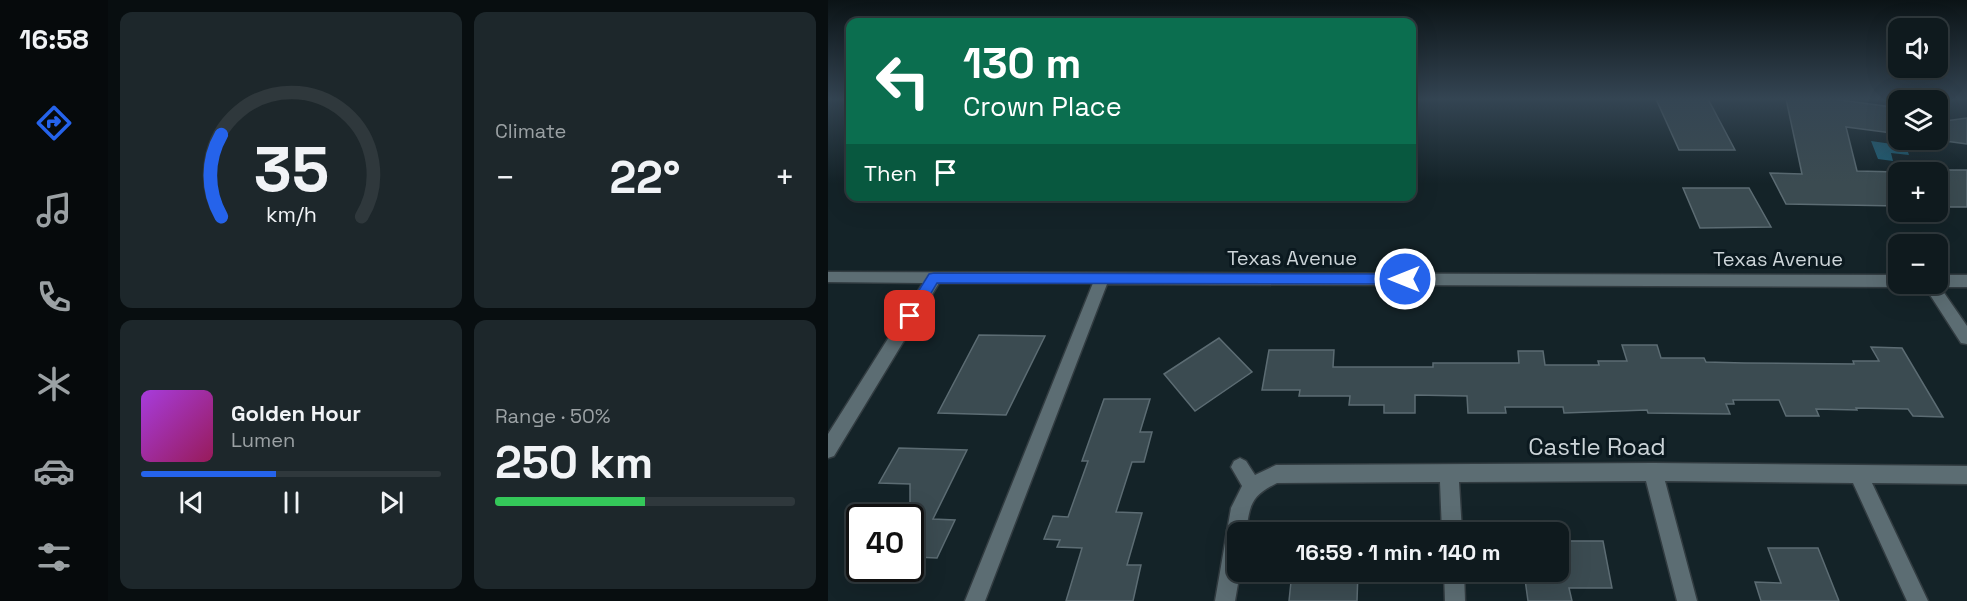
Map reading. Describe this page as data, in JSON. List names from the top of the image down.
{
  "streets": {
    "street": ["Texas Avenue", "Castle Road"]
  },
  "page": {
    "tabs": "16:58",
    "tile": [
      "Climate",
      ["Range · 50%", "250 km"]
    ],
    "map_buttons": ["+", "−"],
    "turn": ["130 m", "Crown Place"],
    "then": "Then",
    "heat": ["−", "22°", "+"],
    "song": ["Golden Hour", "Lumen"],
    "limit": "40",
    "trip": "16:59 · 1 min · 140 m",
    "gauge": ["35", "km/h"]
  }
}
